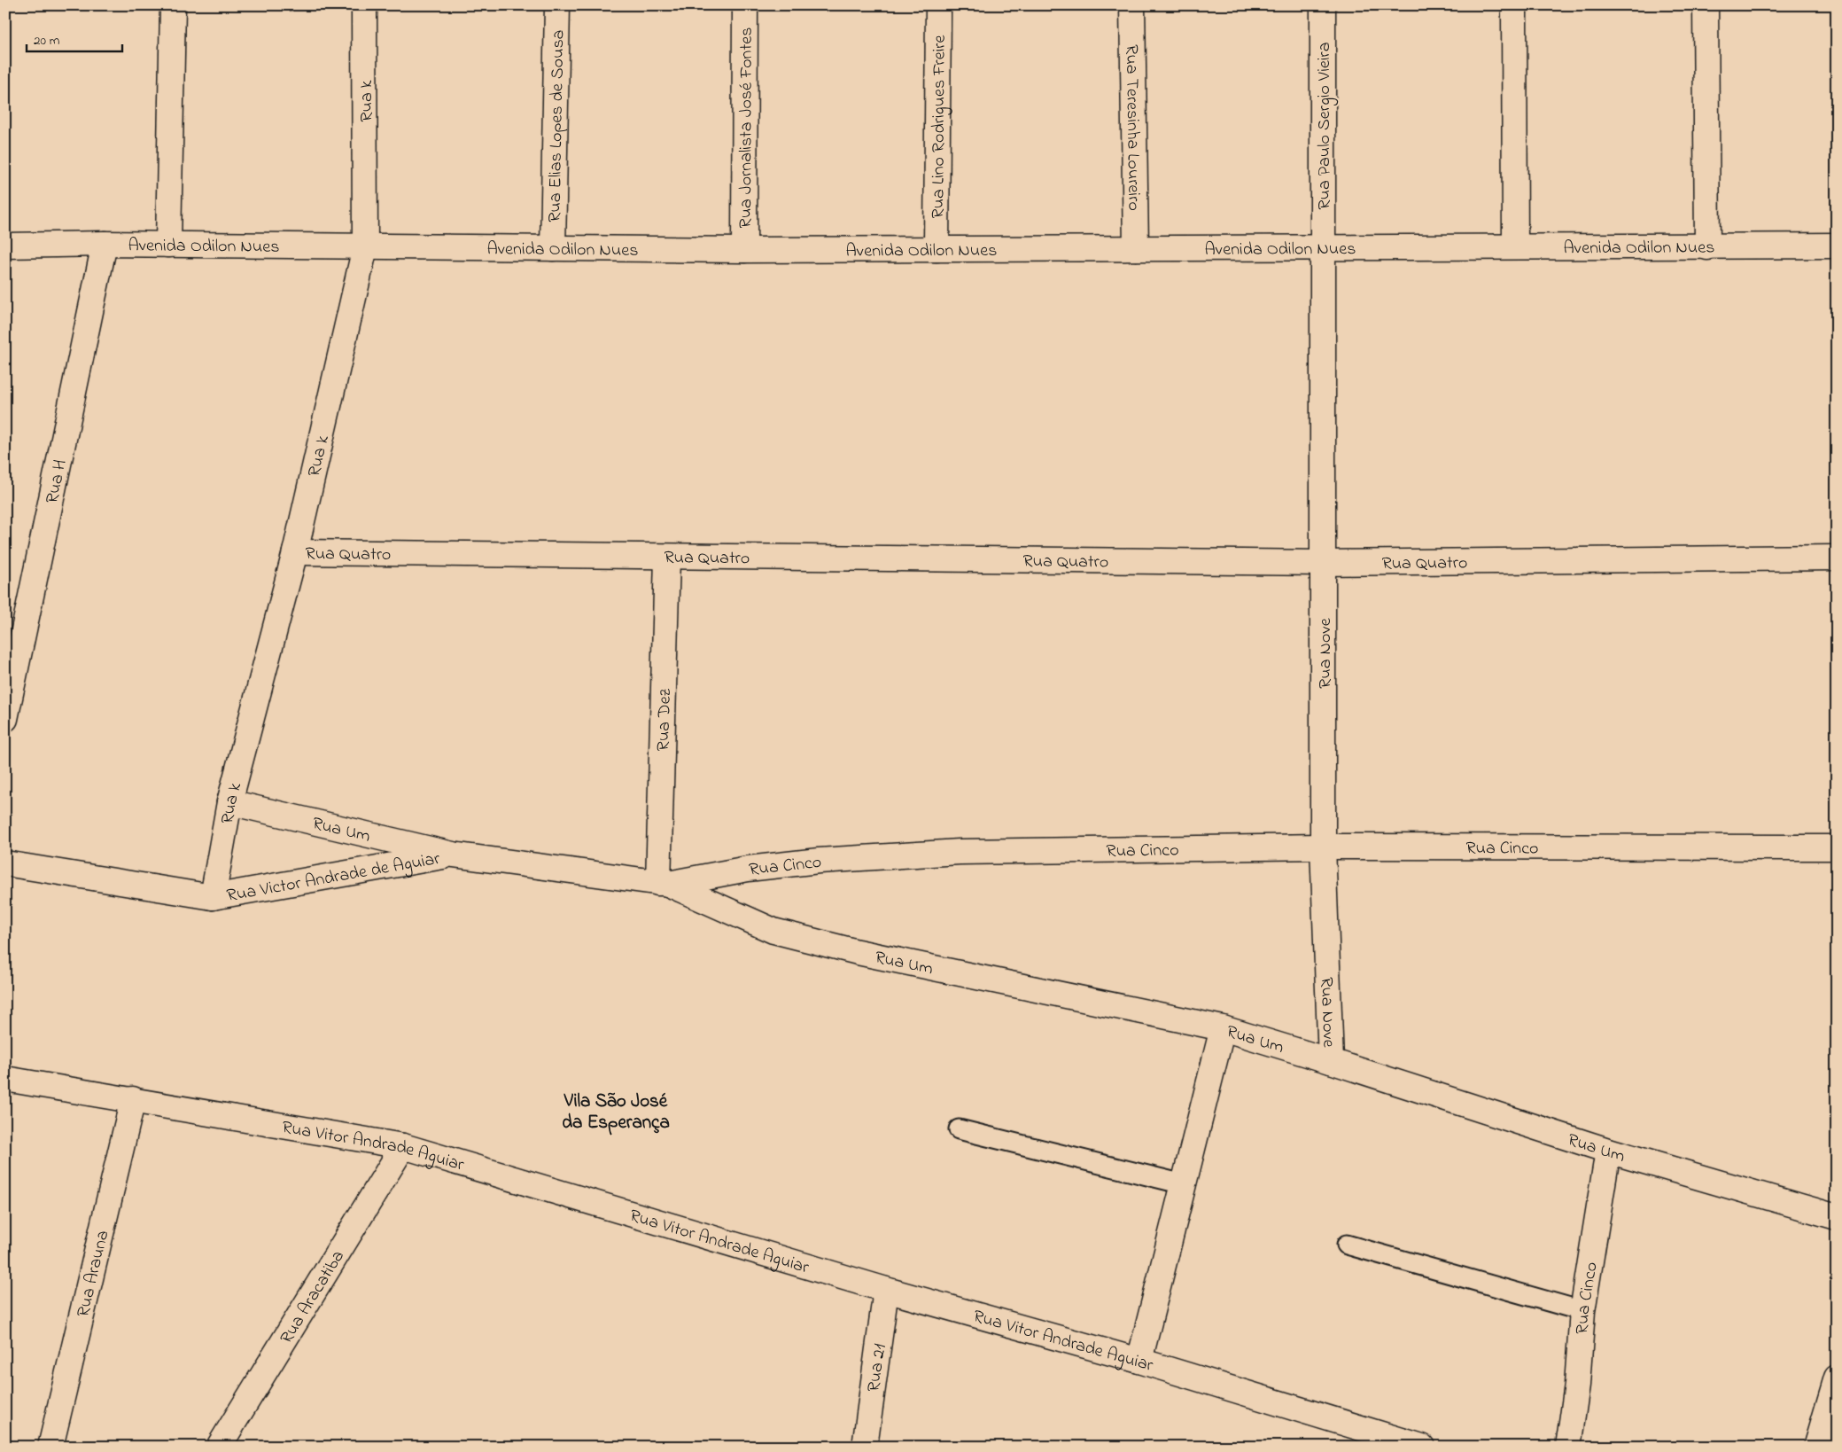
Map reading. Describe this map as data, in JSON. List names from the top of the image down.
{
  "streets": {
    "street": [
      "Rua k",
      "Rua Paulo Sergio Vieira",
      "Rua Elias Lopes de Sousa",
      "Rua Teresinha Loureiro",
      "Rua Jornalista José Fontes",
      "Rua Lino Rodrigues Freire",
      "Avenida Odilon Nues",
      "Rua H",
      "Rua Quatro",
      "Rua Nove",
      "Rua Dez",
      "Rua Um",
      "Rua Cinco",
      "Rua Victor Andrade de Aguiar",
      "Rua Vitor Andrade Aguiar",
      "Rua Arauna",
      "Rua Aracatiba",
      "Rua 21"
    ]
  },
  "crossings": [
    ["Rua k", "Avenida Odilon Nues"],
    ["Rua k", "Rua Quatro"],
    ["Rua k", "Rua Um"],
    ["Rua k", "Rua Victor Andrade de Aguiar"],
    ["Rua Paulo Sergio Vieira", "Avenida Odilon Nues"],
    ["Rua Paulo Sergio Vieira", "Rua Nove"],
    ["Rua Elias Lopes de Sousa", "Avenida Odilon Nues"],
    ["Rua Teresinha Loureiro", "Avenida Odilon Nues"],
    ["Rua Jornalista José Fontes", "Avenida Odilon Nues"],
    ["Rua Lino Rodrigues Freire", "Avenida Odilon Nues"],
    ["Avenida Odilon Nues", "Rua H"],
    ["Avenida Odilon Nues", "Rua Nove"],
    ["Rua Quatro", "Rua Nove"],
    ["Rua Quatro", "Rua Dez"],
    ["Rua Nove", "Rua Um"],
    ["Rua Nove", "Rua Cinco"],
    ["Rua Dez", "Rua Um"],
    ["Rua Dez", "Rua Cinco"],
    ["Rua Um", "Rua Cinco"],
    ["Rua Um", "Rua Victor Andrade de Aguiar"],
    ["Rua Cinco", "Rua Victor Andrade de Aguiar"],
    ["Rua Vitor Andrade Aguiar", "Rua Arauna"],
    ["Rua Vitor Andrade Aguiar", "Rua Aracatiba"],
    ["Rua Vitor Andrade Aguiar", "Rua 21"]
  ],
  "districts": ["Vila São José da Esperança"],
  "scale_bar": "20 m"
}
